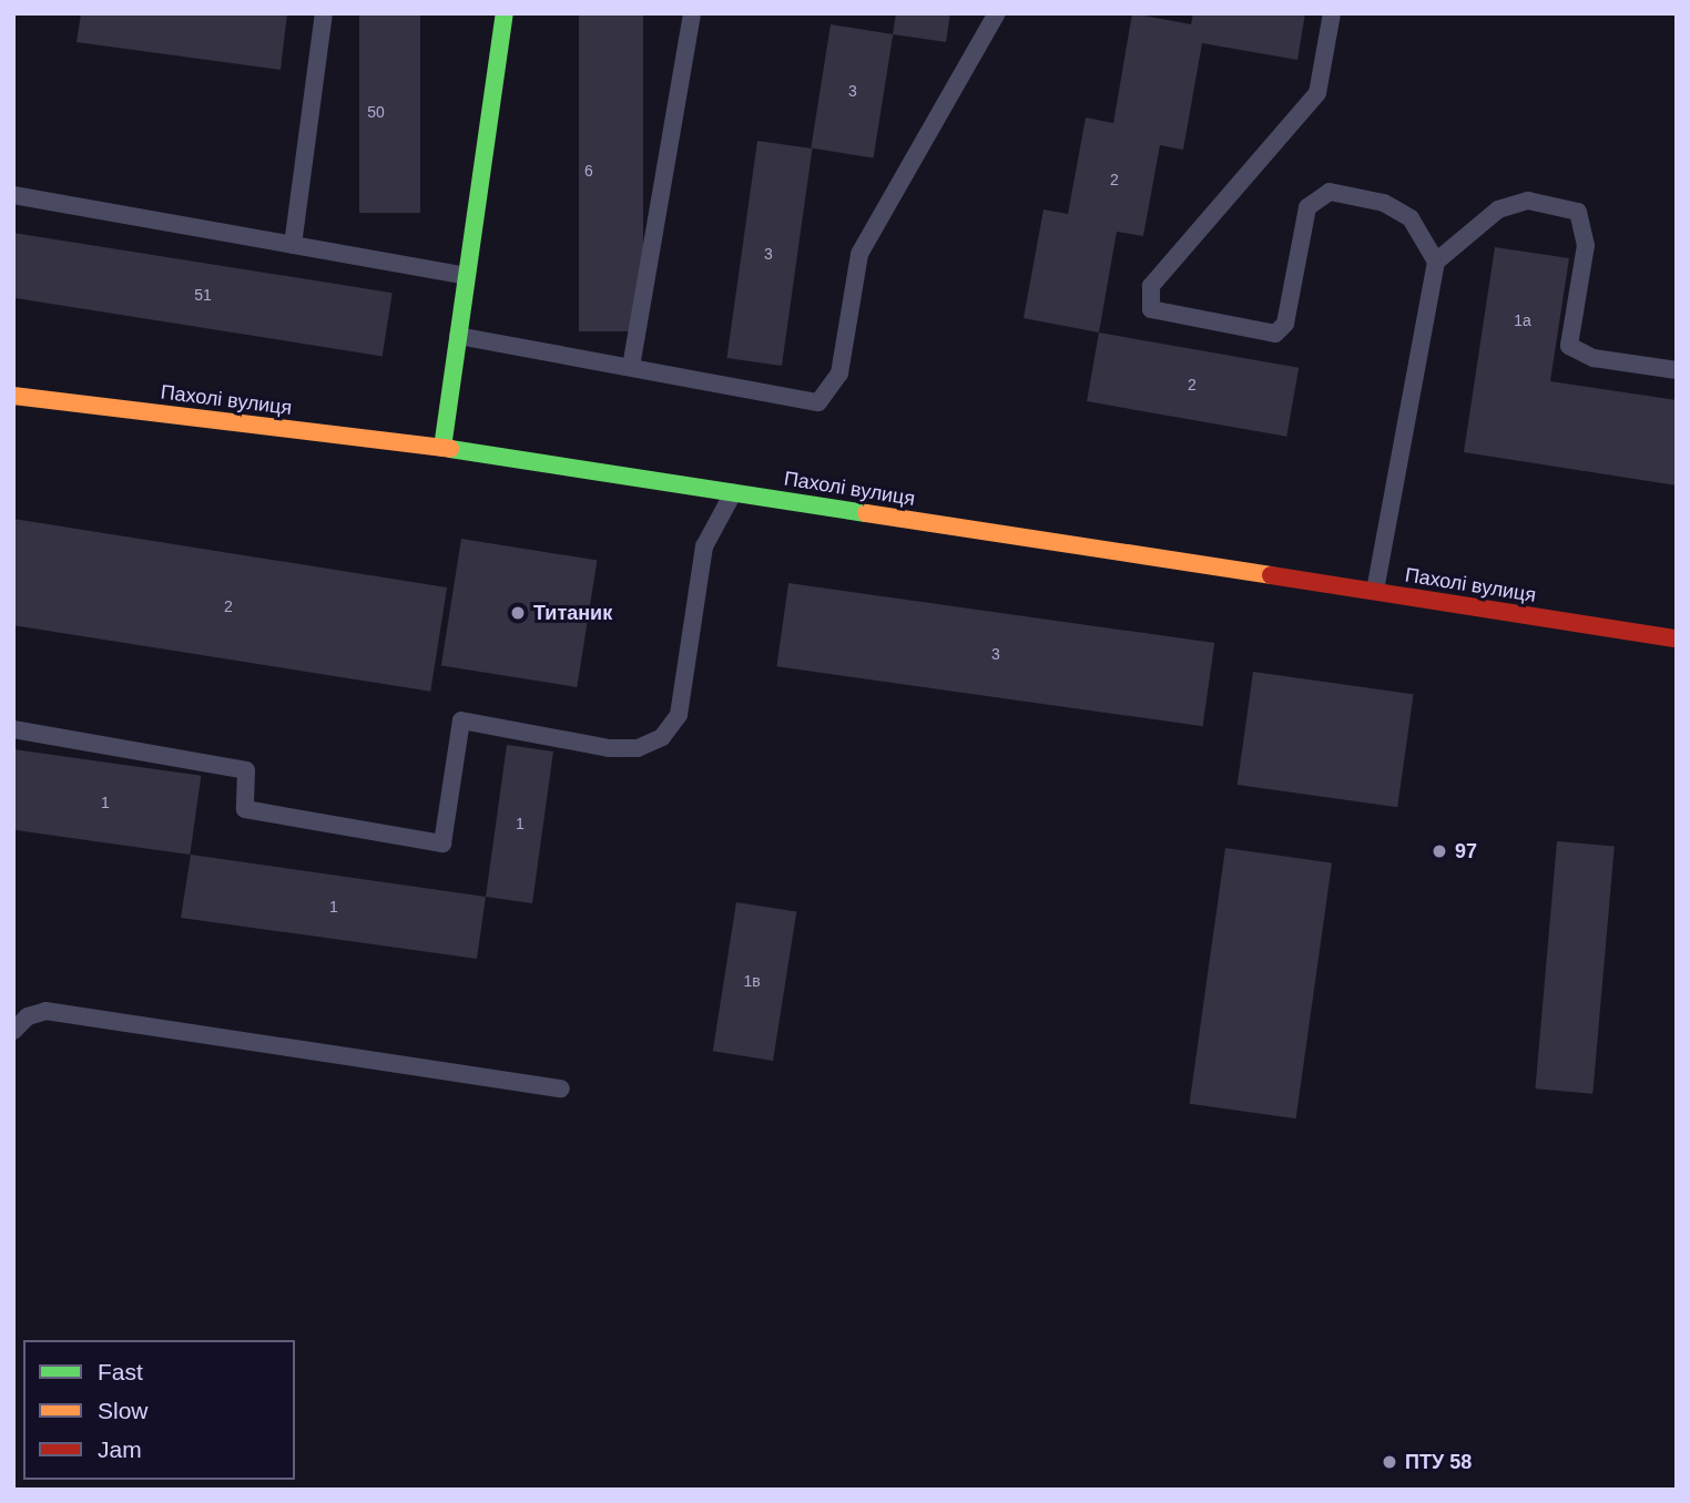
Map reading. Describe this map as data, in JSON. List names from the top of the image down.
{
  "streets": {
    "street": ["Пахолі вулиця"]
  },
  "places": ["Титаник", "97", "ПТУ 58"],
  "house_numbers": [
    "3",
    "50",
    "6",
    "2",
    "3",
    "51",
    "1а",
    "2",
    "2",
    "3",
    "1",
    "1",
    "1",
    "1в"
  ],
  "legend": ["Fast", "Slow", "Jam"]
}
